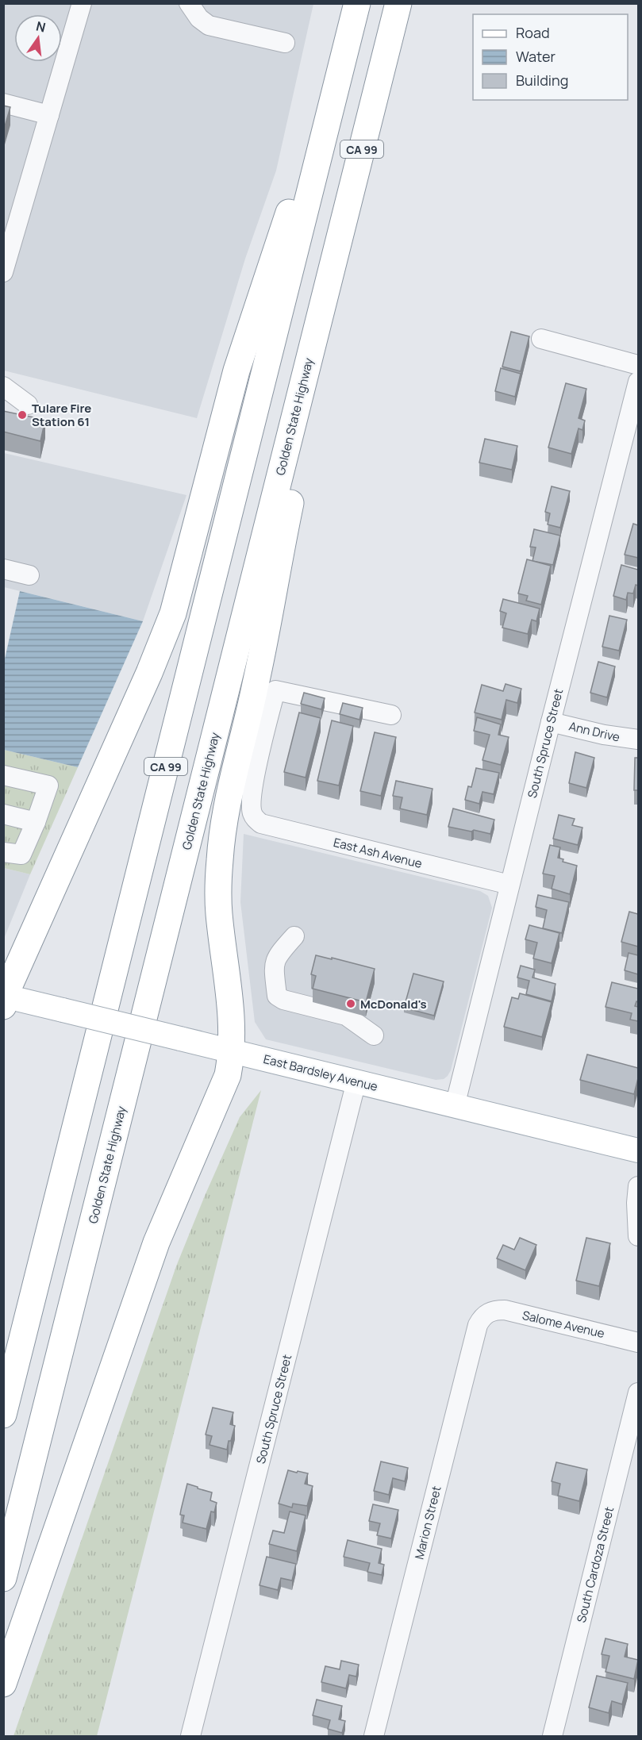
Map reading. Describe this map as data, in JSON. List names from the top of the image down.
{
  "streets": {
    "highway": ["CA 99", "Golden State Highway"],
    "main road": ["East Bardsley Avenue"],
    "street": [
      "Ann Drive",
      "South Spruce Street",
      "East Ash Avenue",
      "Salome Avenue",
      "Marion Street",
      "South Cardoza Street"
    ]
  },
  "crossings": [
    ["Ann Drive", "South Spruce Street"],
    ["South Spruce Street", "East Ash Avenue"],
    ["South Spruce Street", "East Bardsley Avenue"],
    ["Salome Avenue", "Marion Street"]
  ],
  "places": ["Tulare Fire Station 61", "McDonald's"],
  "legend": ["Road", "Water", "Building"],
  "north": "top"
}
